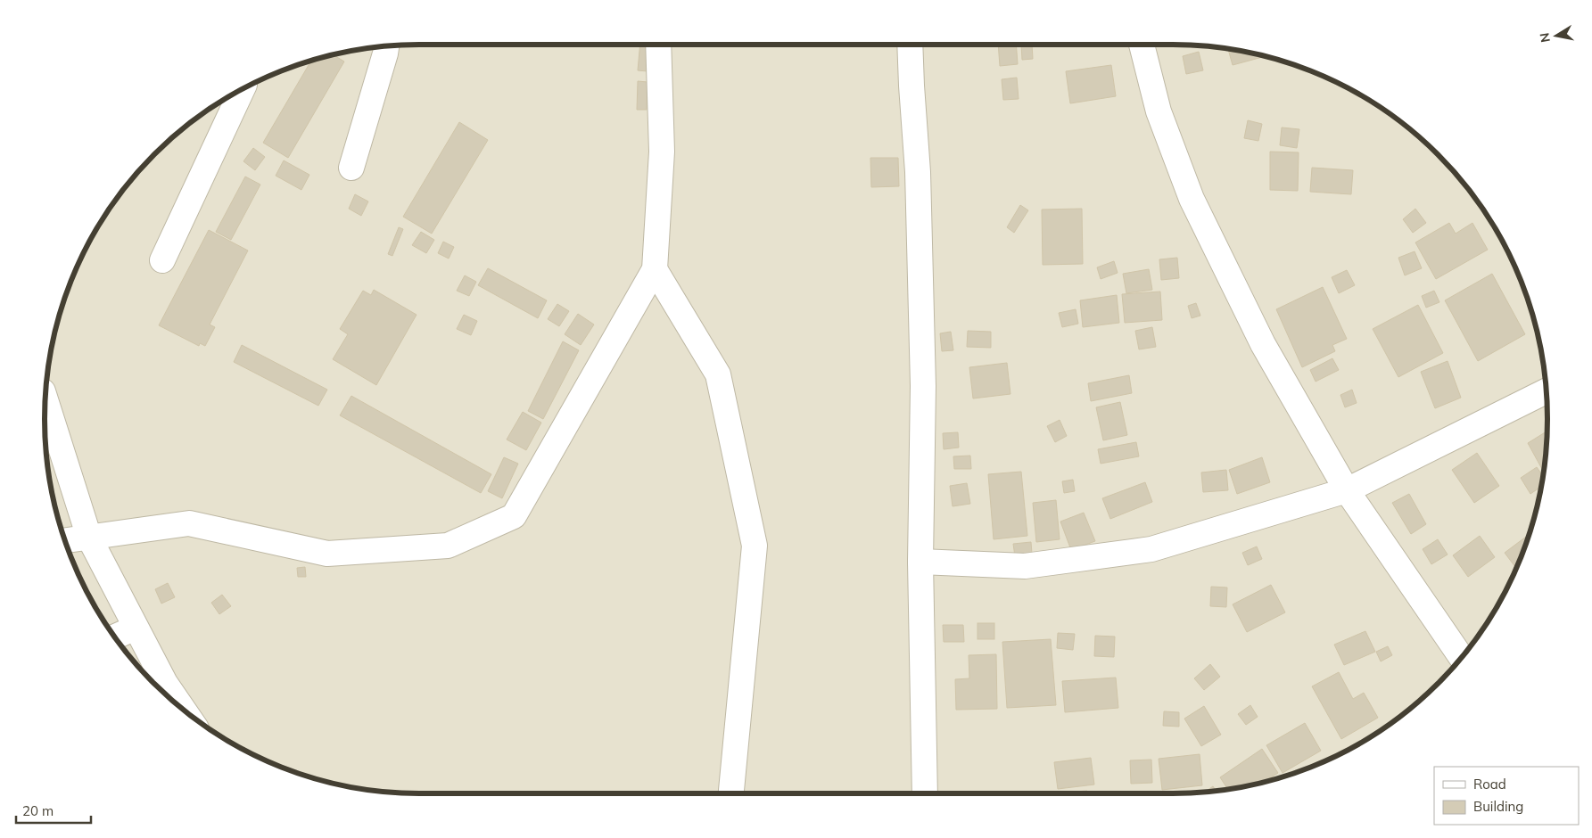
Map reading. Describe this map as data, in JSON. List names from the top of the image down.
{
  "legend": ["Road", "Building"],
  "scale_bar": "20 m",
  "north": "left"
}
